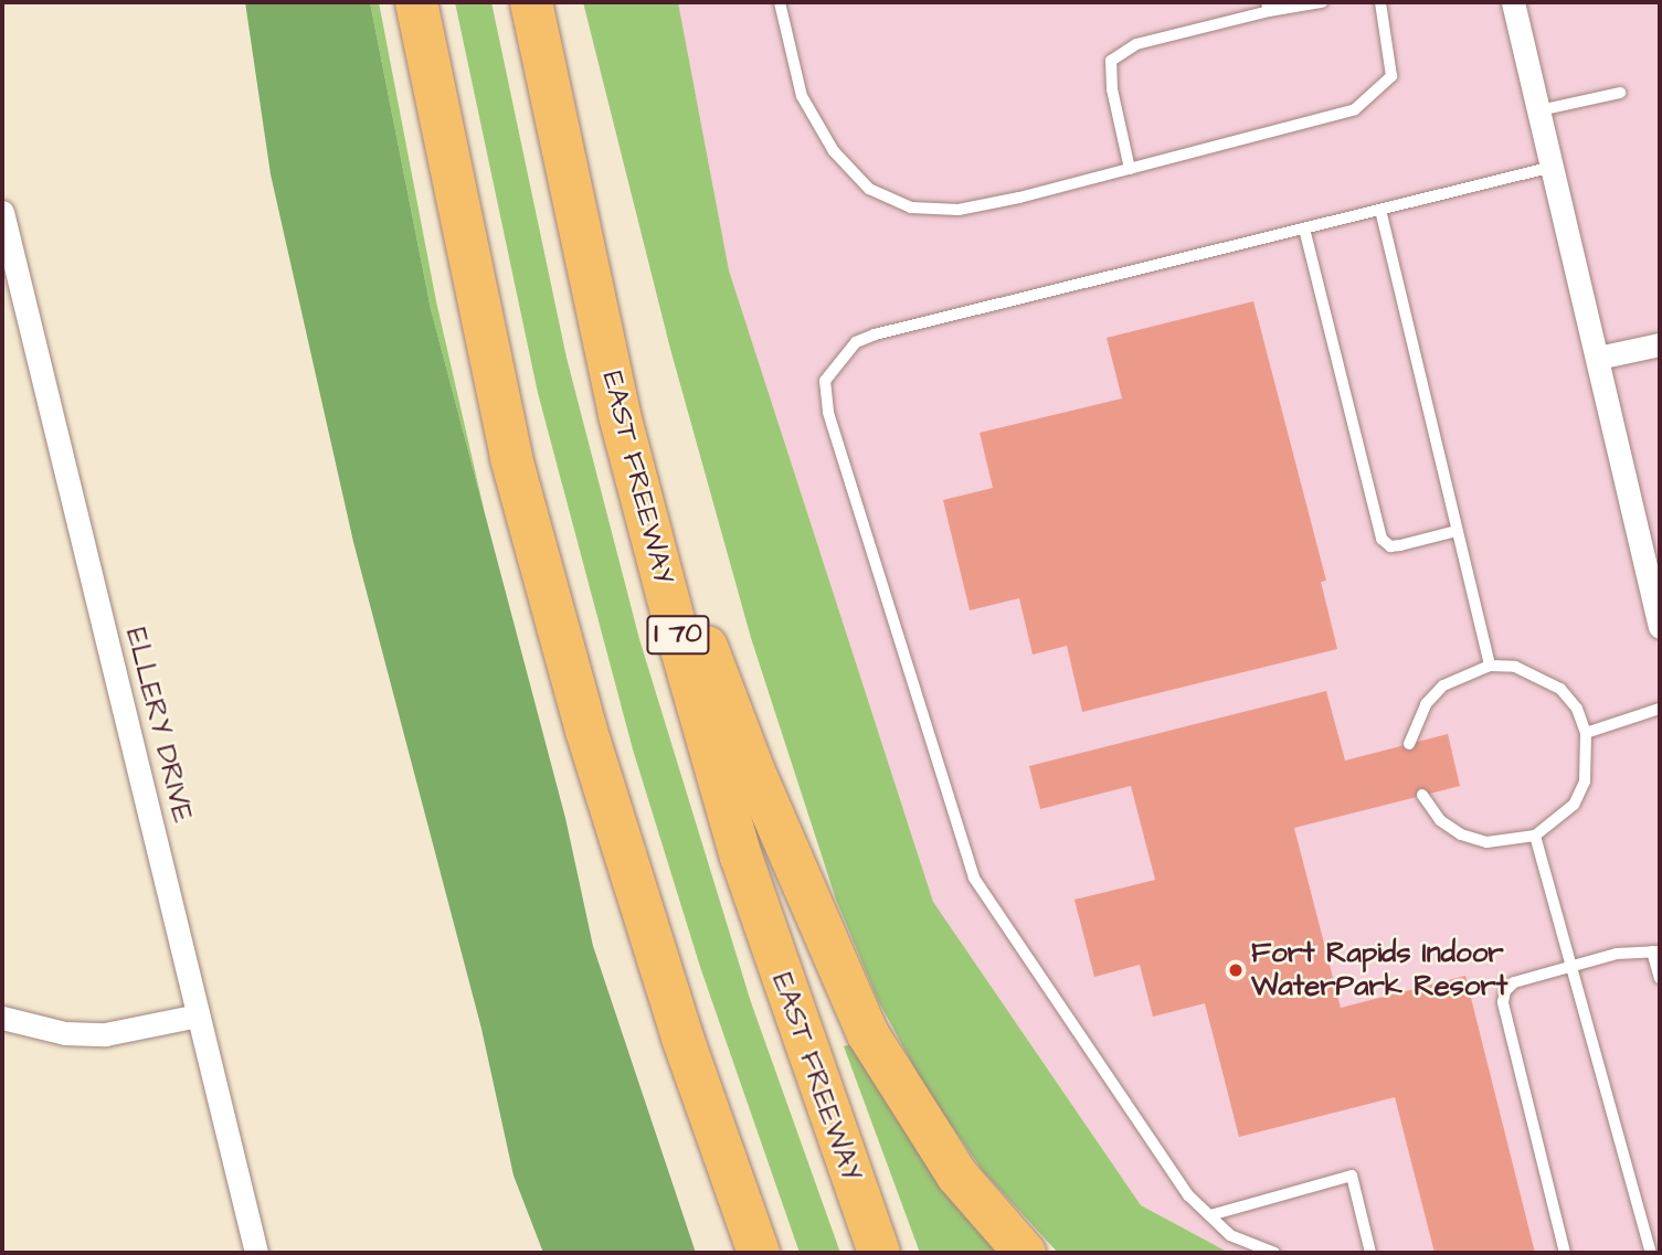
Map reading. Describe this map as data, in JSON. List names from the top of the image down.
{
  "streets": {
    "highway": ["EAST FREEWAY", "I 70"],
    "street": ["ELLERY DRIVE"]
  },
  "places": ["Fort Rapids Indoor WaterPark Resort"]
}
